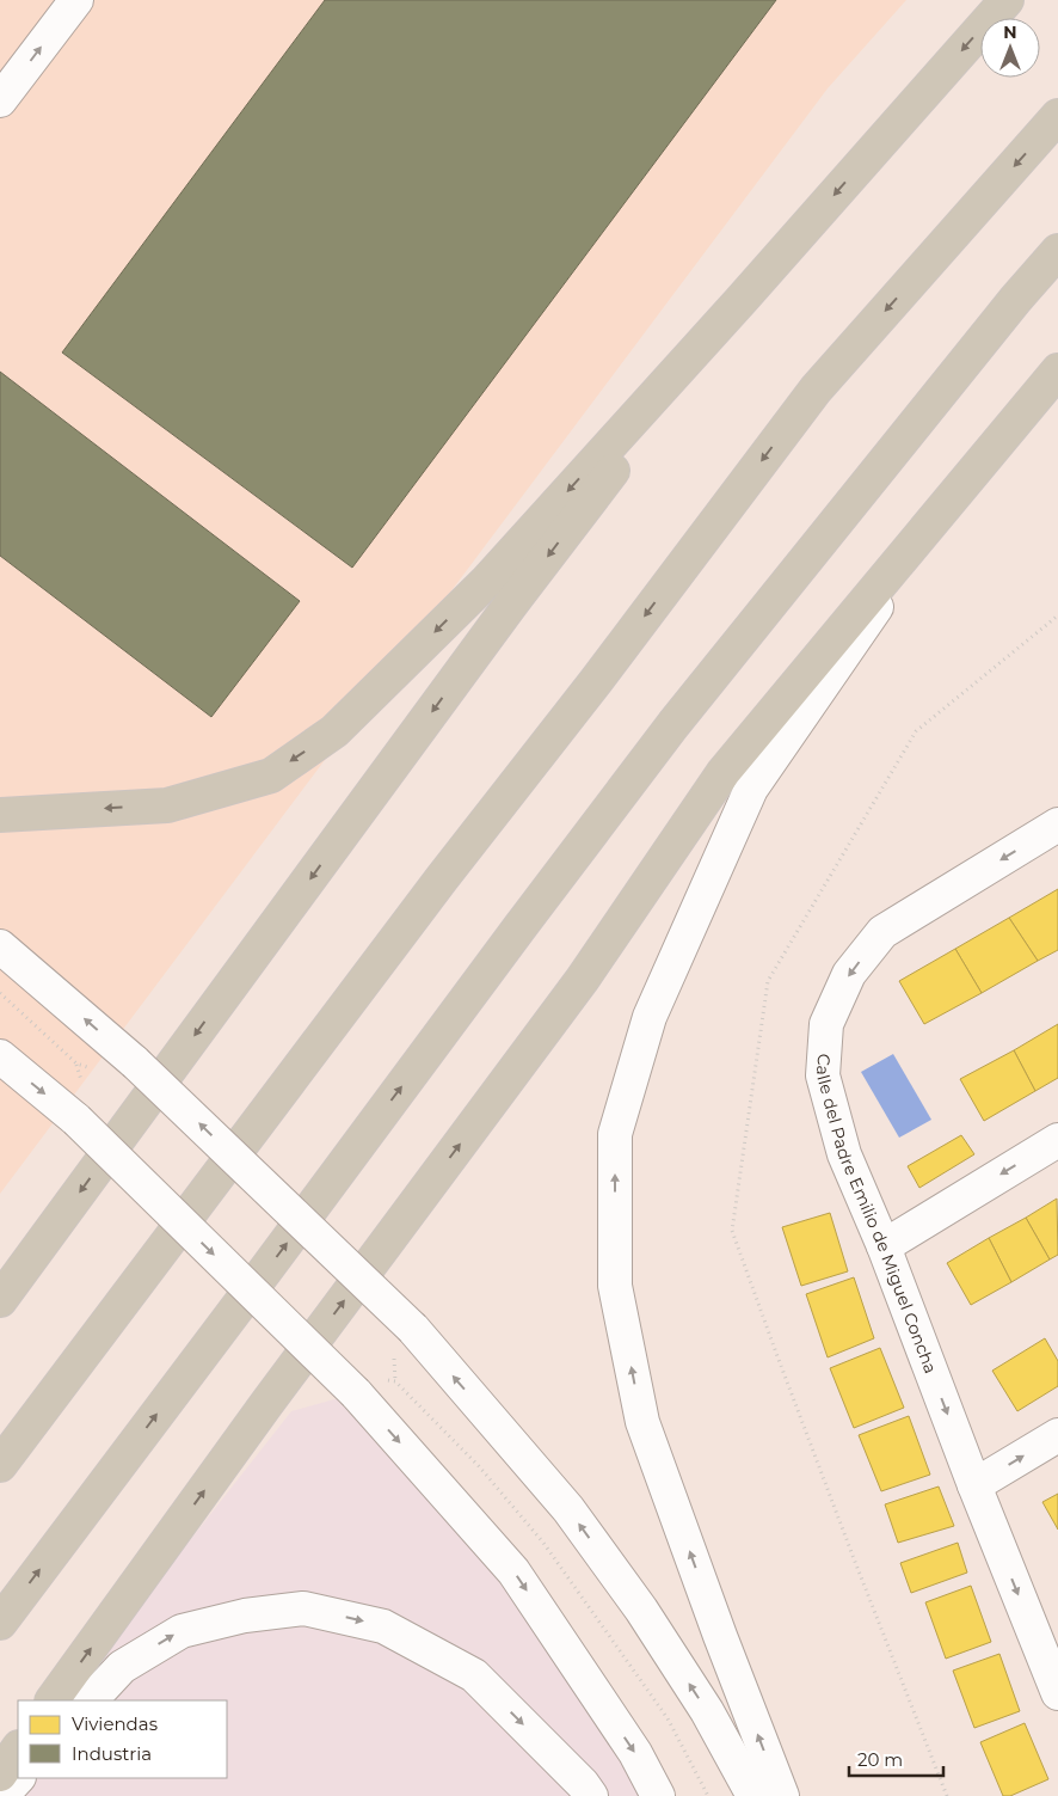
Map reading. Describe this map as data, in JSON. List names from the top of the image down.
{
  "streets": {
    "street": ["Calle del Padre Emilio de Miguel Concha"]
  },
  "legend": ["Viviendas", "Industria"],
  "scale_bar": "20 m",
  "north": "top"
}
